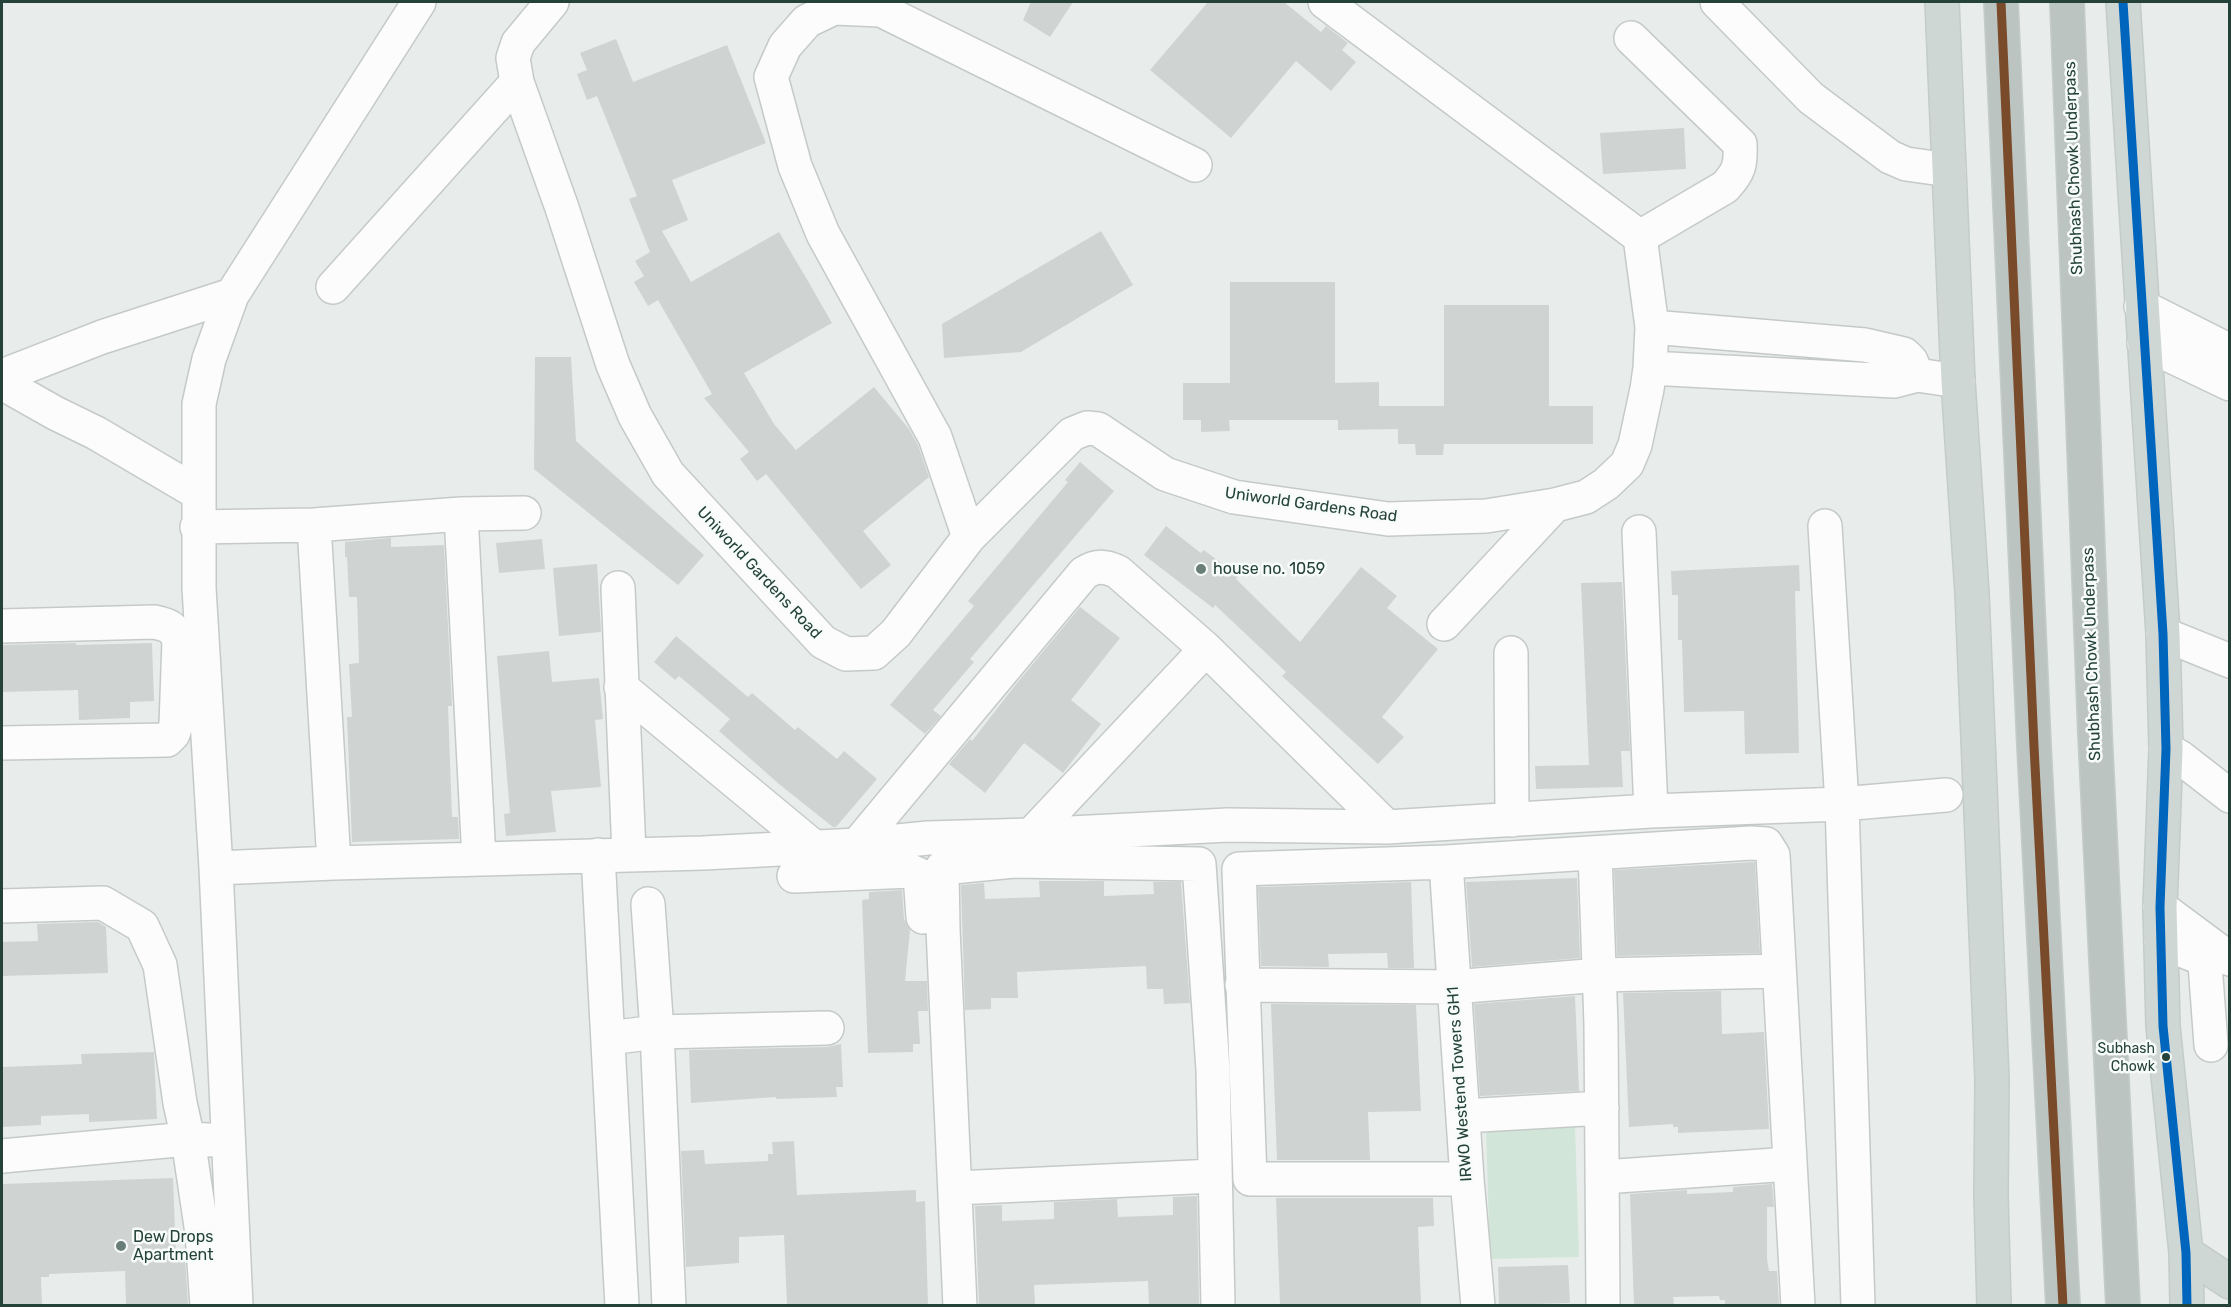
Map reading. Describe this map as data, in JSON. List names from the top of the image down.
{
  "streets": {
    "highway": ["Shubhash Chowk Underpass"],
    "street": ["Uniworld Gardens Road", "IRWO Westend Towers GH1"]
  },
  "places": ["house no. 1059", "Subhash Chowk", "Dew Drops Apartment"]
}
